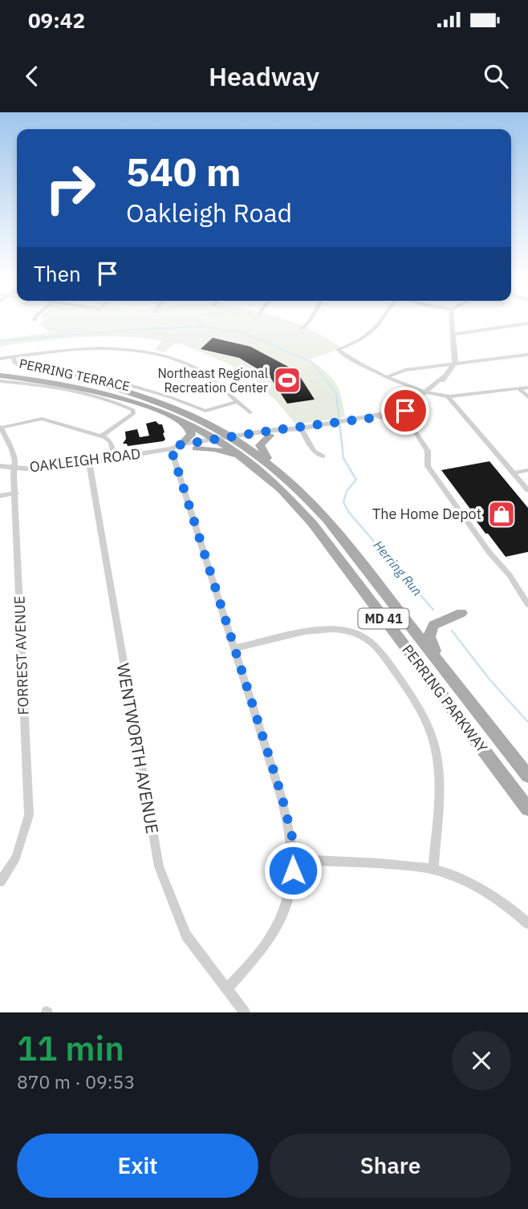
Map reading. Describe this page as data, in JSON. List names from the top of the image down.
{
  "streets": {
    "main road": ["MD 41", "PERRING PARKWAY"],
    "street": [
      "PERRING TERRACE",
      "OAKLEIGH ROAD",
      "FORREST AVENUE",
      "WENTWORTH AVENUE"
    ]
  },
  "crossings": [
    ["OAKLEIGH ROAD", "FORREST AVENUE"],
    ["OAKLEIGH ROAD", "PERRING PARKWAY"],
    ["OAKLEIGH ROAD", "WENTWORTH AVENUE"]
  ],
  "water": ["Herring Run"],
  "places": {
    "sports": ["Northeast Regional Recreation Center"],
    "shop": ["The Home Depot"]
  },
  "page": {
    "status": "09:42",
    "header": "Headway",
    "turn": ["540 m", "Oakleigh Road"],
    "then": "Then",
    "heading": ["11 min", "870 m · 09:53"],
    "buttons": ["Exit", "Share"]
  }
}
